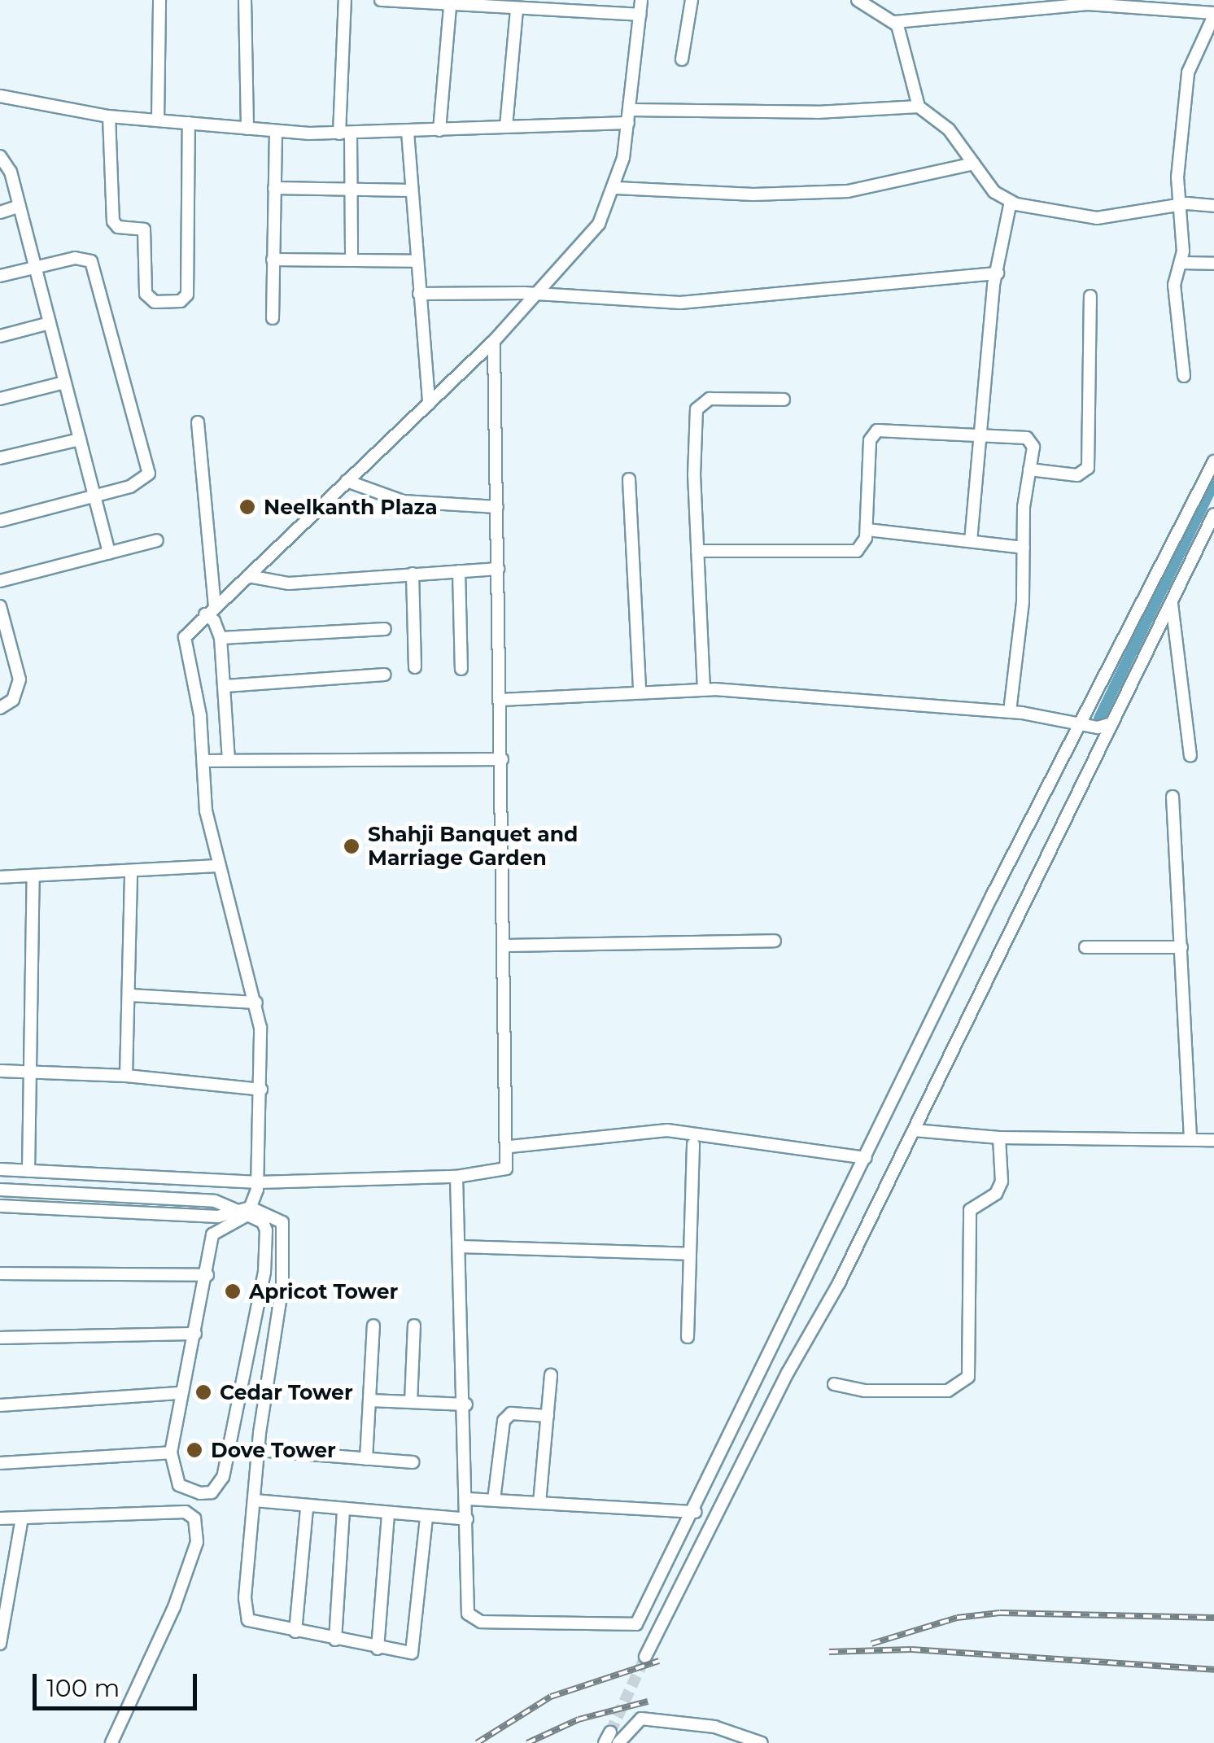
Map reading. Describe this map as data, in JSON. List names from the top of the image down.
{
  "places": [
    "Neelkanth Plaza",
    "Shahji Banquet and Marriage Garden",
    "Apricot Tower",
    "Cedar Tower",
    "Dove Tower"
  ],
  "scale_bar": "100 m"
}
